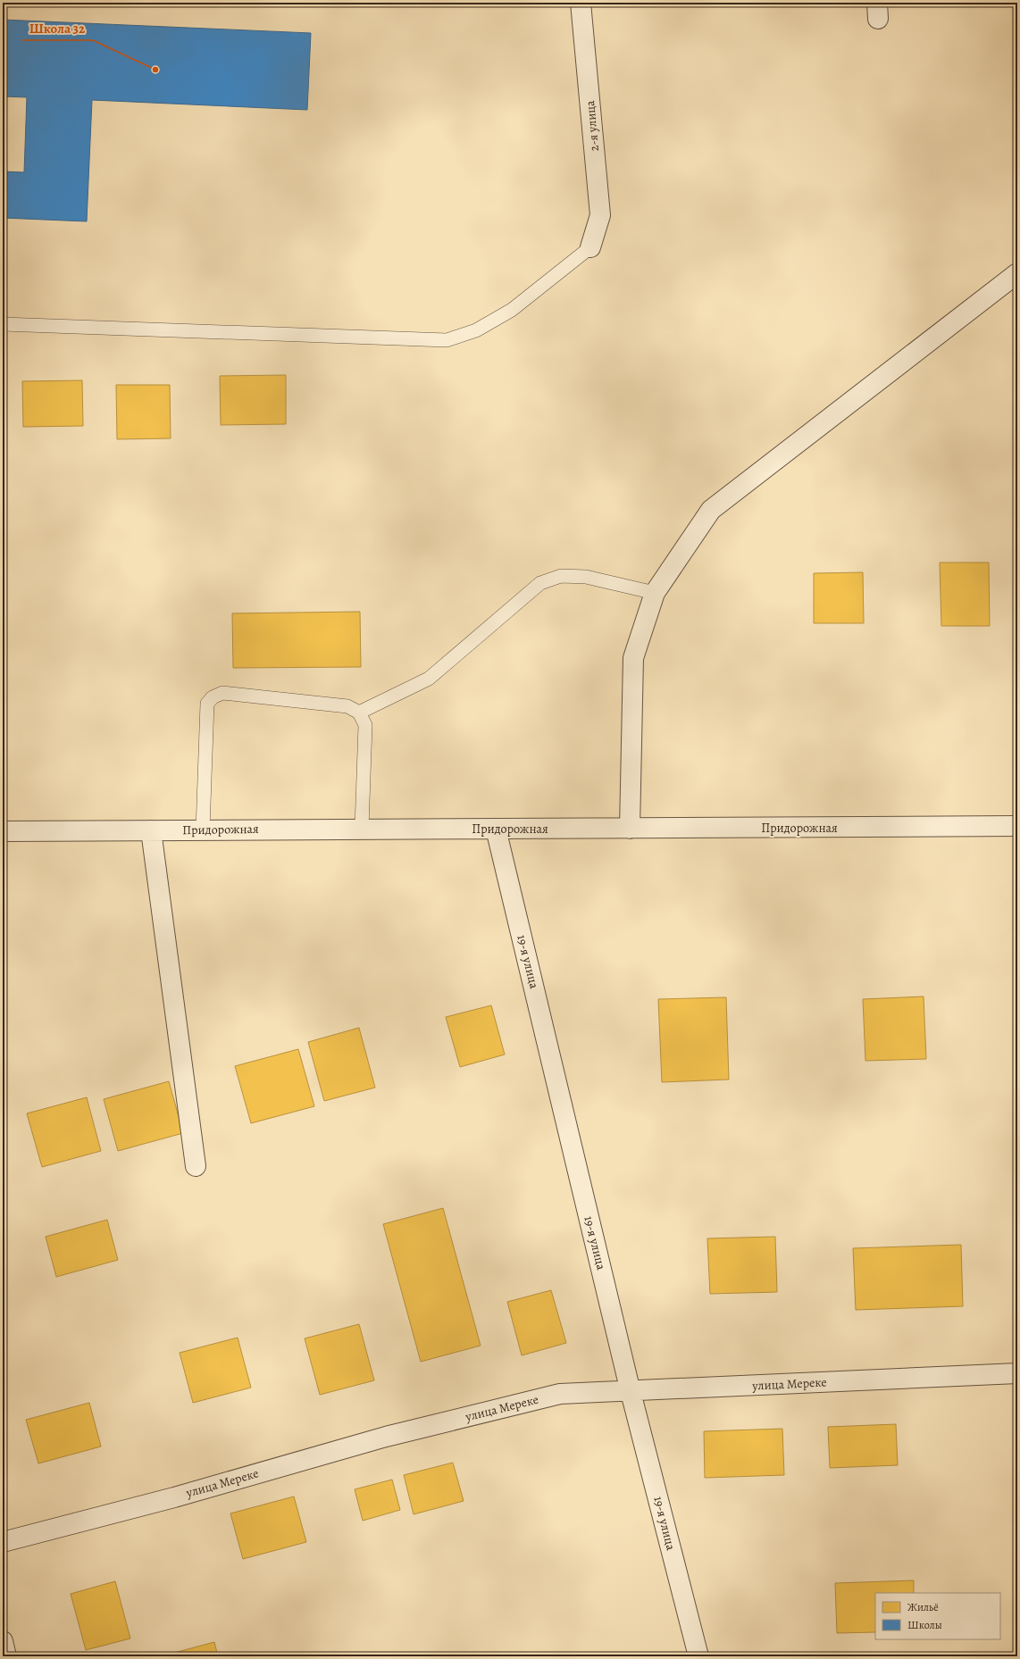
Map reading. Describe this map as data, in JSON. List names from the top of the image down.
{
  "streets": {
    "street": [
      "2-я улица",
      "Придорожная",
      "19-я улица",
      "улица Мереке"
    ]
  },
  "crossings": [
    ["Придорожная", "19-я улица"],
    ["19-я улица", "улица Мереке"]
  ],
  "places": ["Школа 32"],
  "legend": ["Жильё", "Школы"]
}
